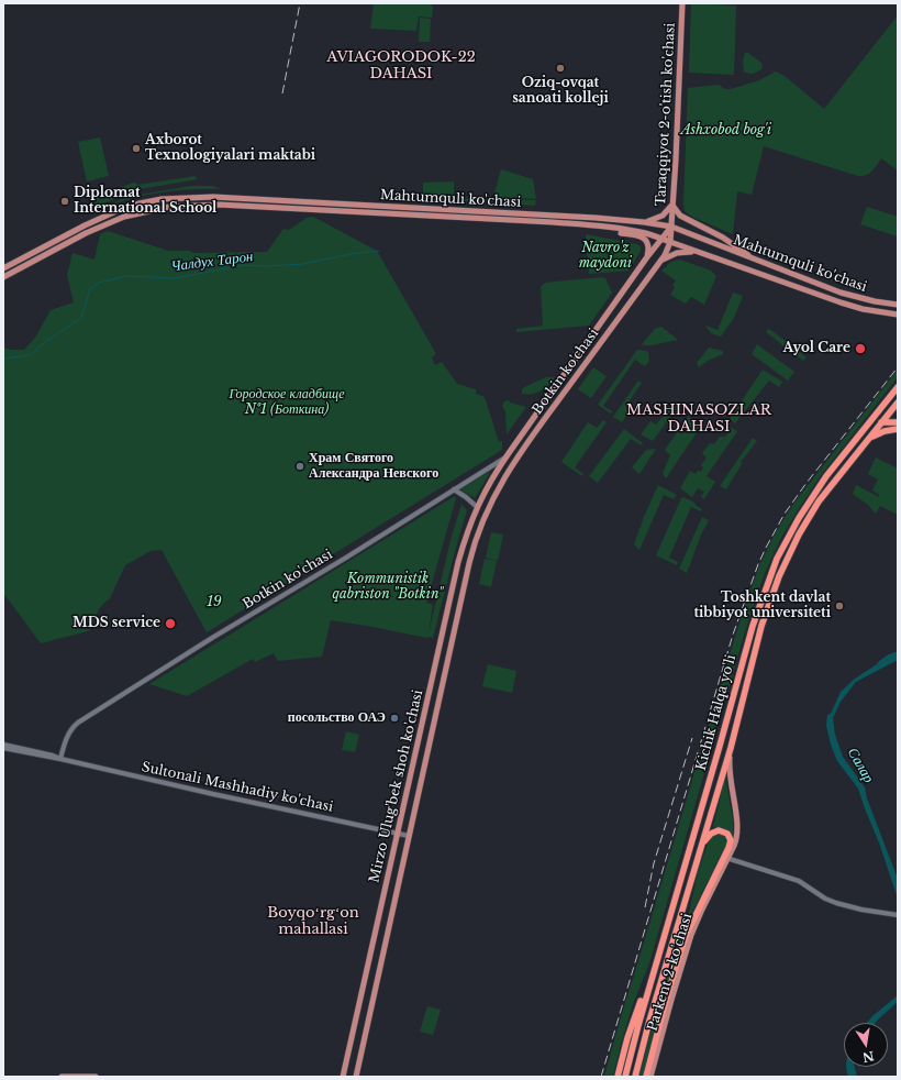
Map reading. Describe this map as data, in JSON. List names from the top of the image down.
{
  "streets": {
    "highway": ["Kichik Halqa yo'li"],
    "main road": [
      "Taraqqiyot 2-o'tish ko'chasi",
      "Mahtumquli ko'chasi",
      "Botkin ko'chasi",
      "Mirzo Ulug'bek shoh ko'chasi",
      "Parkent 2-ko'chasi"
    ],
    "street": ["Sultonali Mashhadiy ko'chasi"]
  },
  "crossings": [
    ["Taraqqiyot 2-o'tish ko'chasi", "Mahtumquli ko'chasi"],
    ["Taraqqiyot 2-o'tish ko'chasi", "Botkin ko'chasi"],
    ["Mahtumquli ko'chasi", "Botkin ko'chasi"],
    ["Botkin ko'chasi", "Mirzo Ulug'bek shoh ko'chasi"],
    ["Botkin ko'chasi", "Sultonali Mashhadiy ko'chasi"],
    ["Kichik Halqa yo'li", "Parkent 2-ko'chasi"],
    ["Mirzo Ulug'bek shoh ko'chasi", "Sultonali Mashhadiy ko'chasi"]
  ],
  "districts": ["AVIAGORODOK-22 DAHASI", "MASHINASOZLAR DAHASI", "Boyqoʻrgʻon mahallasi"],
  "water": ["Чалдух Тарон", "Салар"],
  "parks": [
    "Ashxobod bog'i",
    "Navro'z maydoni",
    "Городское кладбище №1 (Боткина)",
    "Kommunistik qabriston \"Botkin\"",
    "19"
  ],
  "places": [
    "Oziq-ovqat sanoati kolleji",
    "Axborot Texnologiyalari maktabi",
    "Diplomat International School",
    "Ayol Care",
    "Храм Святого Александра Невского",
    "Toshkent davlat tibbiyot universiteti",
    "MDS service",
    "посольство ОАЭ"
  ],
  "north": "bottom"
}
